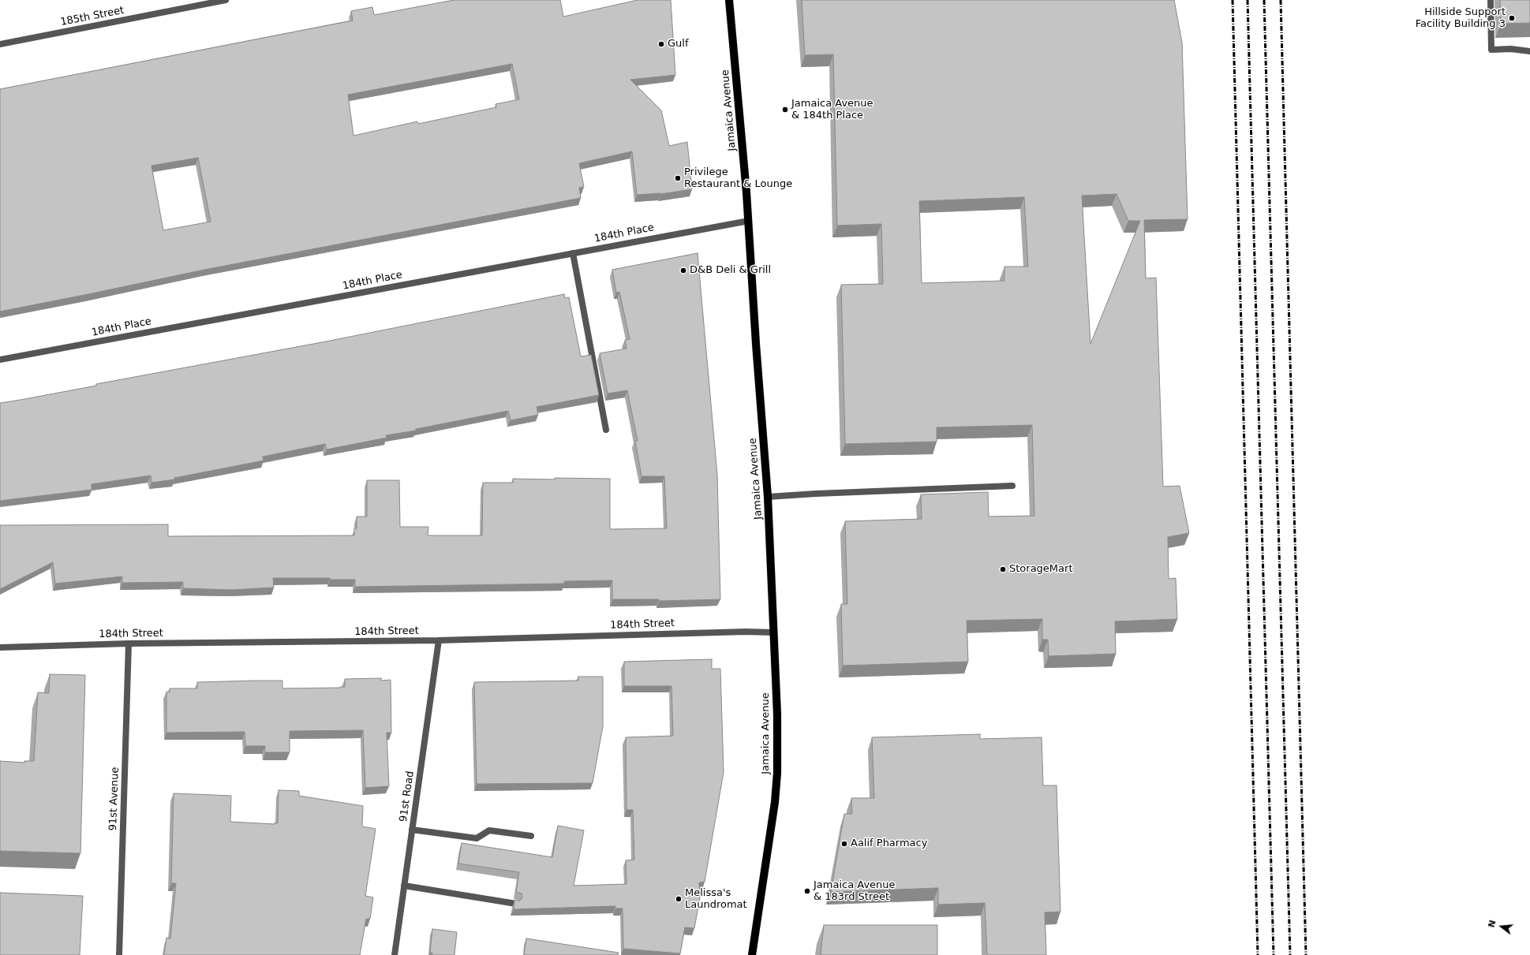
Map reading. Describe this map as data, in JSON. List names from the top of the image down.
{
  "streets": {
    "main road": ["Jamaica Avenue"],
    "street": [
      "185th Street",
      "184th Place",
      "184th Street",
      "91st Road",
      "91st Avenue"
    ]
  },
  "crossings": [
    ["Jamaica Avenue", "184th Place"],
    ["Jamaica Avenue", "184th Street"],
    ["184th Street", "91st Road"],
    ["184th Street", "91st Avenue"]
  ],
  "places": [
    "Hillside Support Facility Building 3",
    "Gulf",
    "Jamaica Avenue & 184th Place",
    "Privilege Restaurant & Lounge",
    "D&B Deli & Grill",
    "StorageMart",
    "Aalif Pharmacy",
    "Jamaica Avenue & 183rd Street",
    "Melissa's Laundromat"
  ],
  "north": "left"
}
